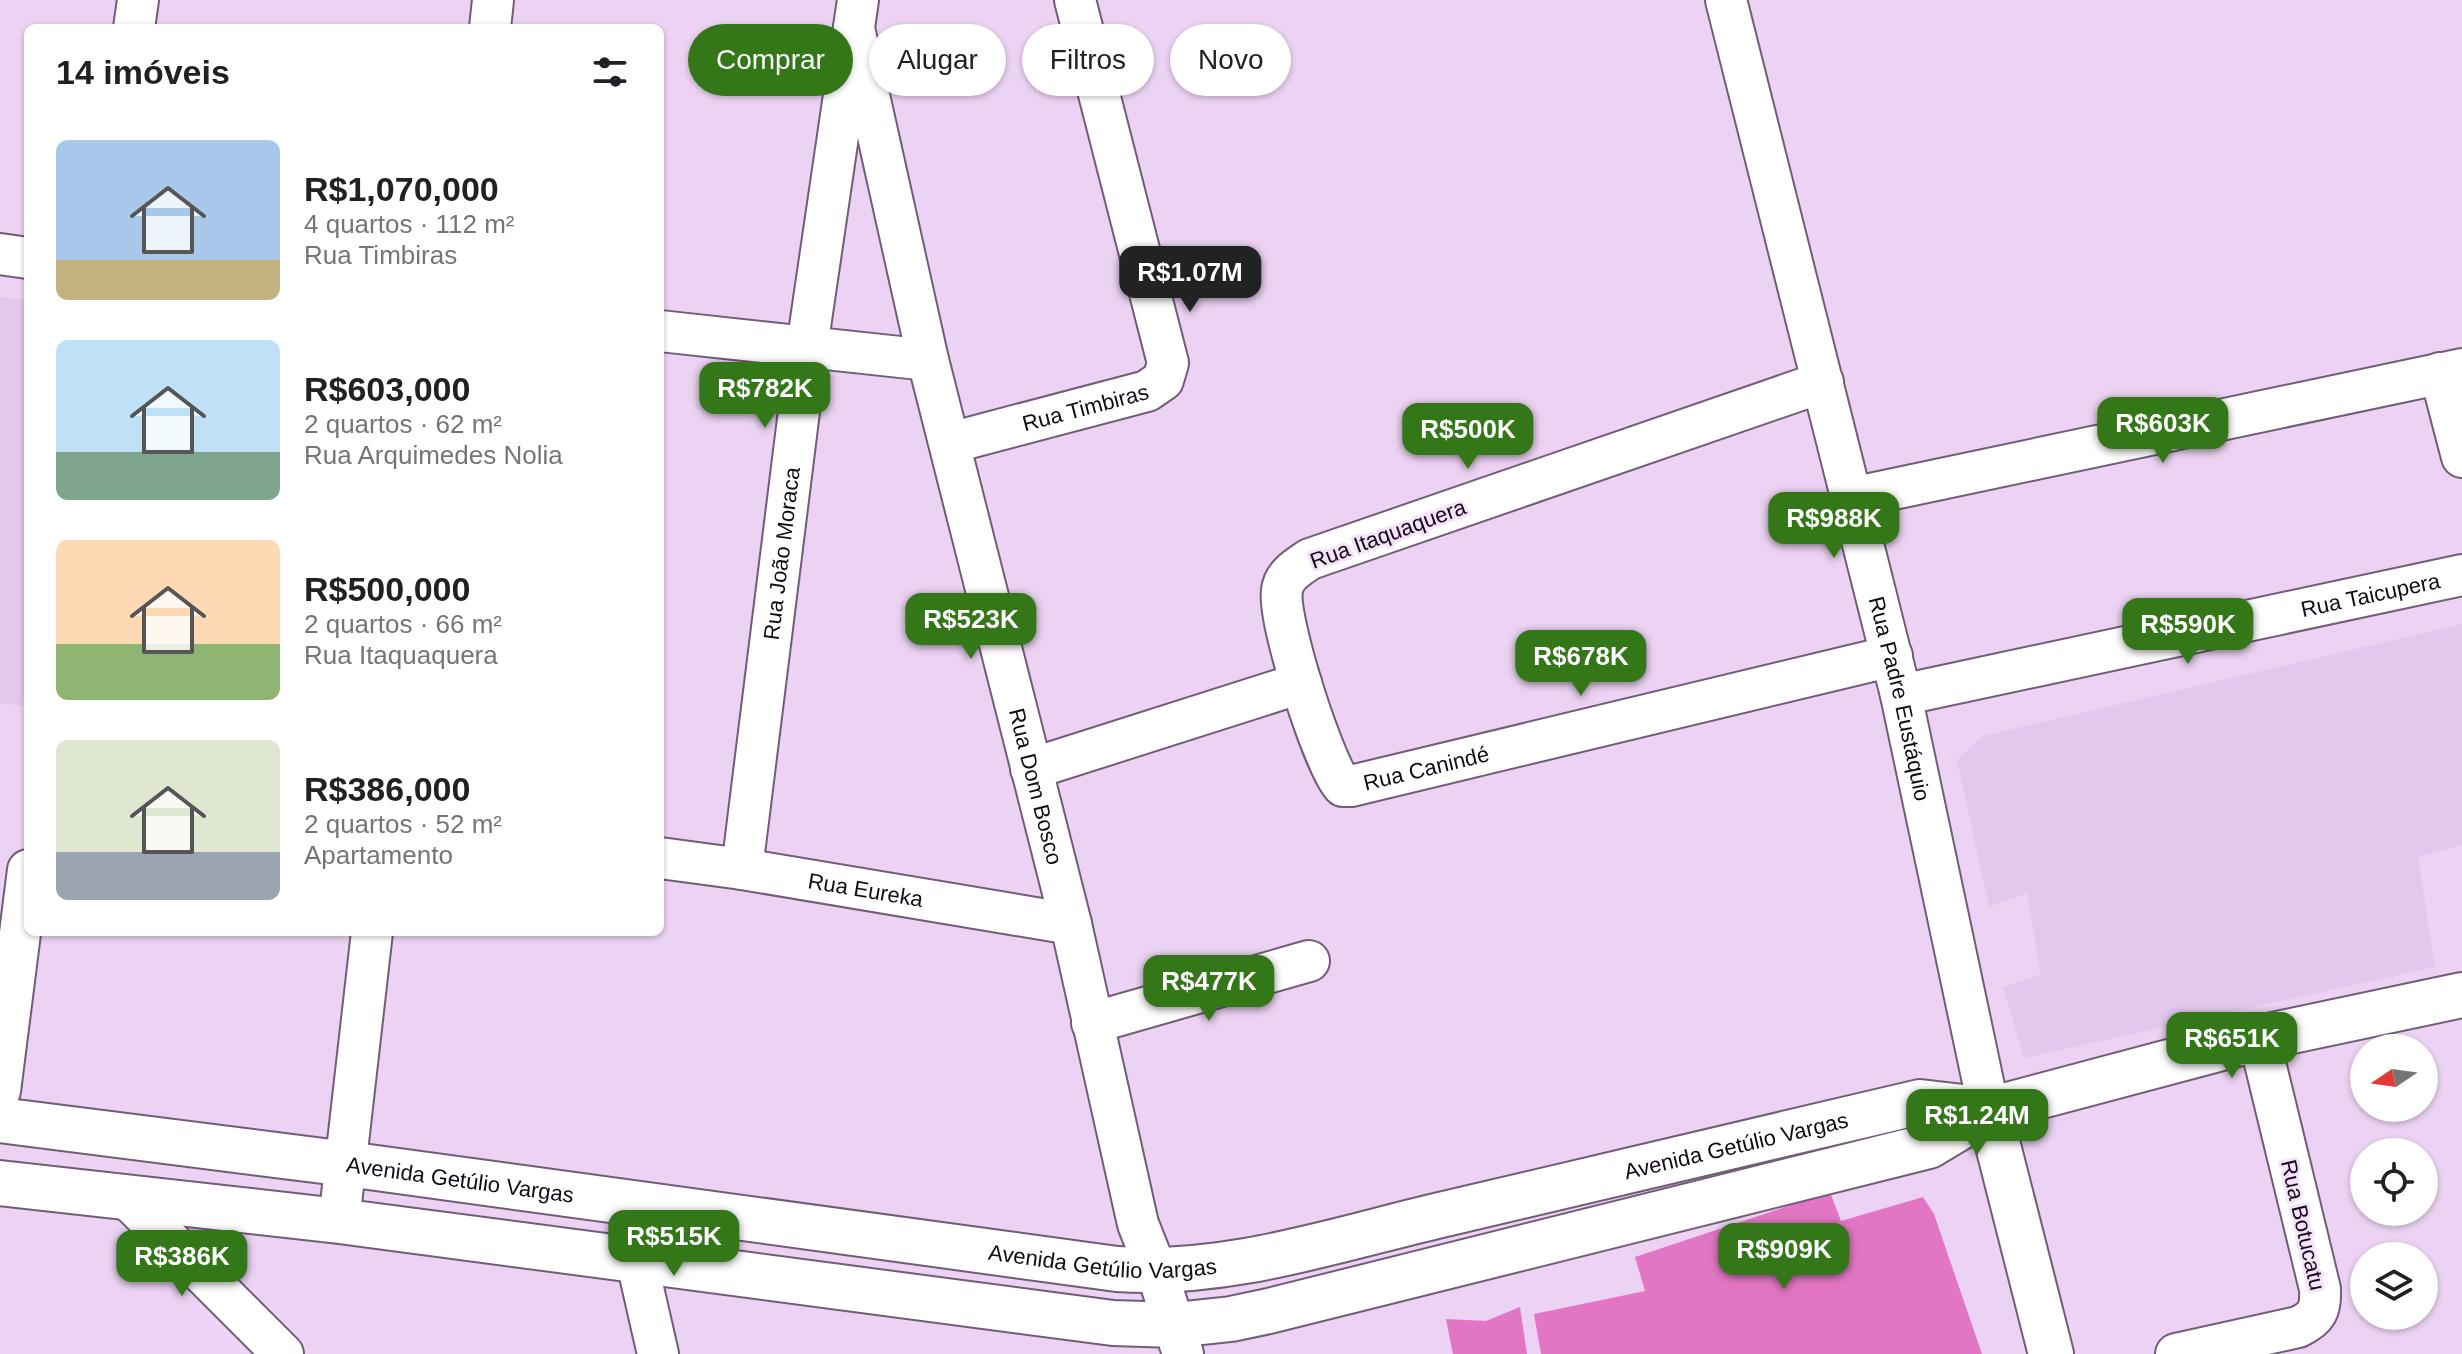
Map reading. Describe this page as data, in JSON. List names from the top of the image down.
{
  "streets": {
    "main road": ["Rua Padre Eustáquio", "Avenida Getúlio Vargas"],
    "street": [
      "Rua Timbiras",
      "Rua Itaquaquera",
      "Rua João Moraca",
      "Rua Taicupera",
      "Rua Canindé",
      "Rua Dom Bosco",
      "Rua Eureka",
      "Rua Botucatu"
    ]
  },
  "crossings": [
    ["Rua Timbiras", "Rua Dom Bosco"],
    ["Rua Itaquaquera", "Rua Padre Eustáquio"],
    ["Rua Itaquaquera", "Rua Canindé"],
    ["Rua João Moraca", "Rua Dom Bosco"],
    ["Rua João Moraca", "Rua Eureka"],
    ["Rua Taicupera", "Rua Padre Eustáquio"],
    ["Rua Padre Eustáquio", "Rua Canindé"],
    ["Rua Padre Eustáquio", "Avenida Getúlio Vargas"],
    ["Rua Dom Bosco", "Rua Eureka"],
    ["Rua Dom Bosco", "Avenida Getúlio Vargas"]
  ],
  "north": "left",
  "page": {
    "chip": [
      "Comprar",
      "Alugar",
      "Filtros",
      "Novo"
    ],
    "heading": "14 imóveis",
    "list": [
      {
        "name": "R$1,070,000",
        "note": "4 quartos · 112 m² · Rua Timbiras"
      },
      {
        "name": "R$603,000",
        "note": "2 quartos · 62 m² · Rua Arquimedes Nolia"
      },
      {
        "name": "R$500,000",
        "note": "2 quartos · 66 m² · Rua Itaquaquera"
      },
      {
        "name": "R$386,000",
        "note": "2 quartos · 52 m² · Apartamento"
      }
    ],
    "price": [
      "R$1.07M",
      "R$782K",
      "R$603K",
      "R$500K",
      "R$988K",
      "R$523K",
      "R$590K",
      "R$678K",
      "R$477K",
      "R$651K",
      "R$1.24M",
      "R$515K",
      "R$909K",
      "R$386K"
    ]
  }
}
